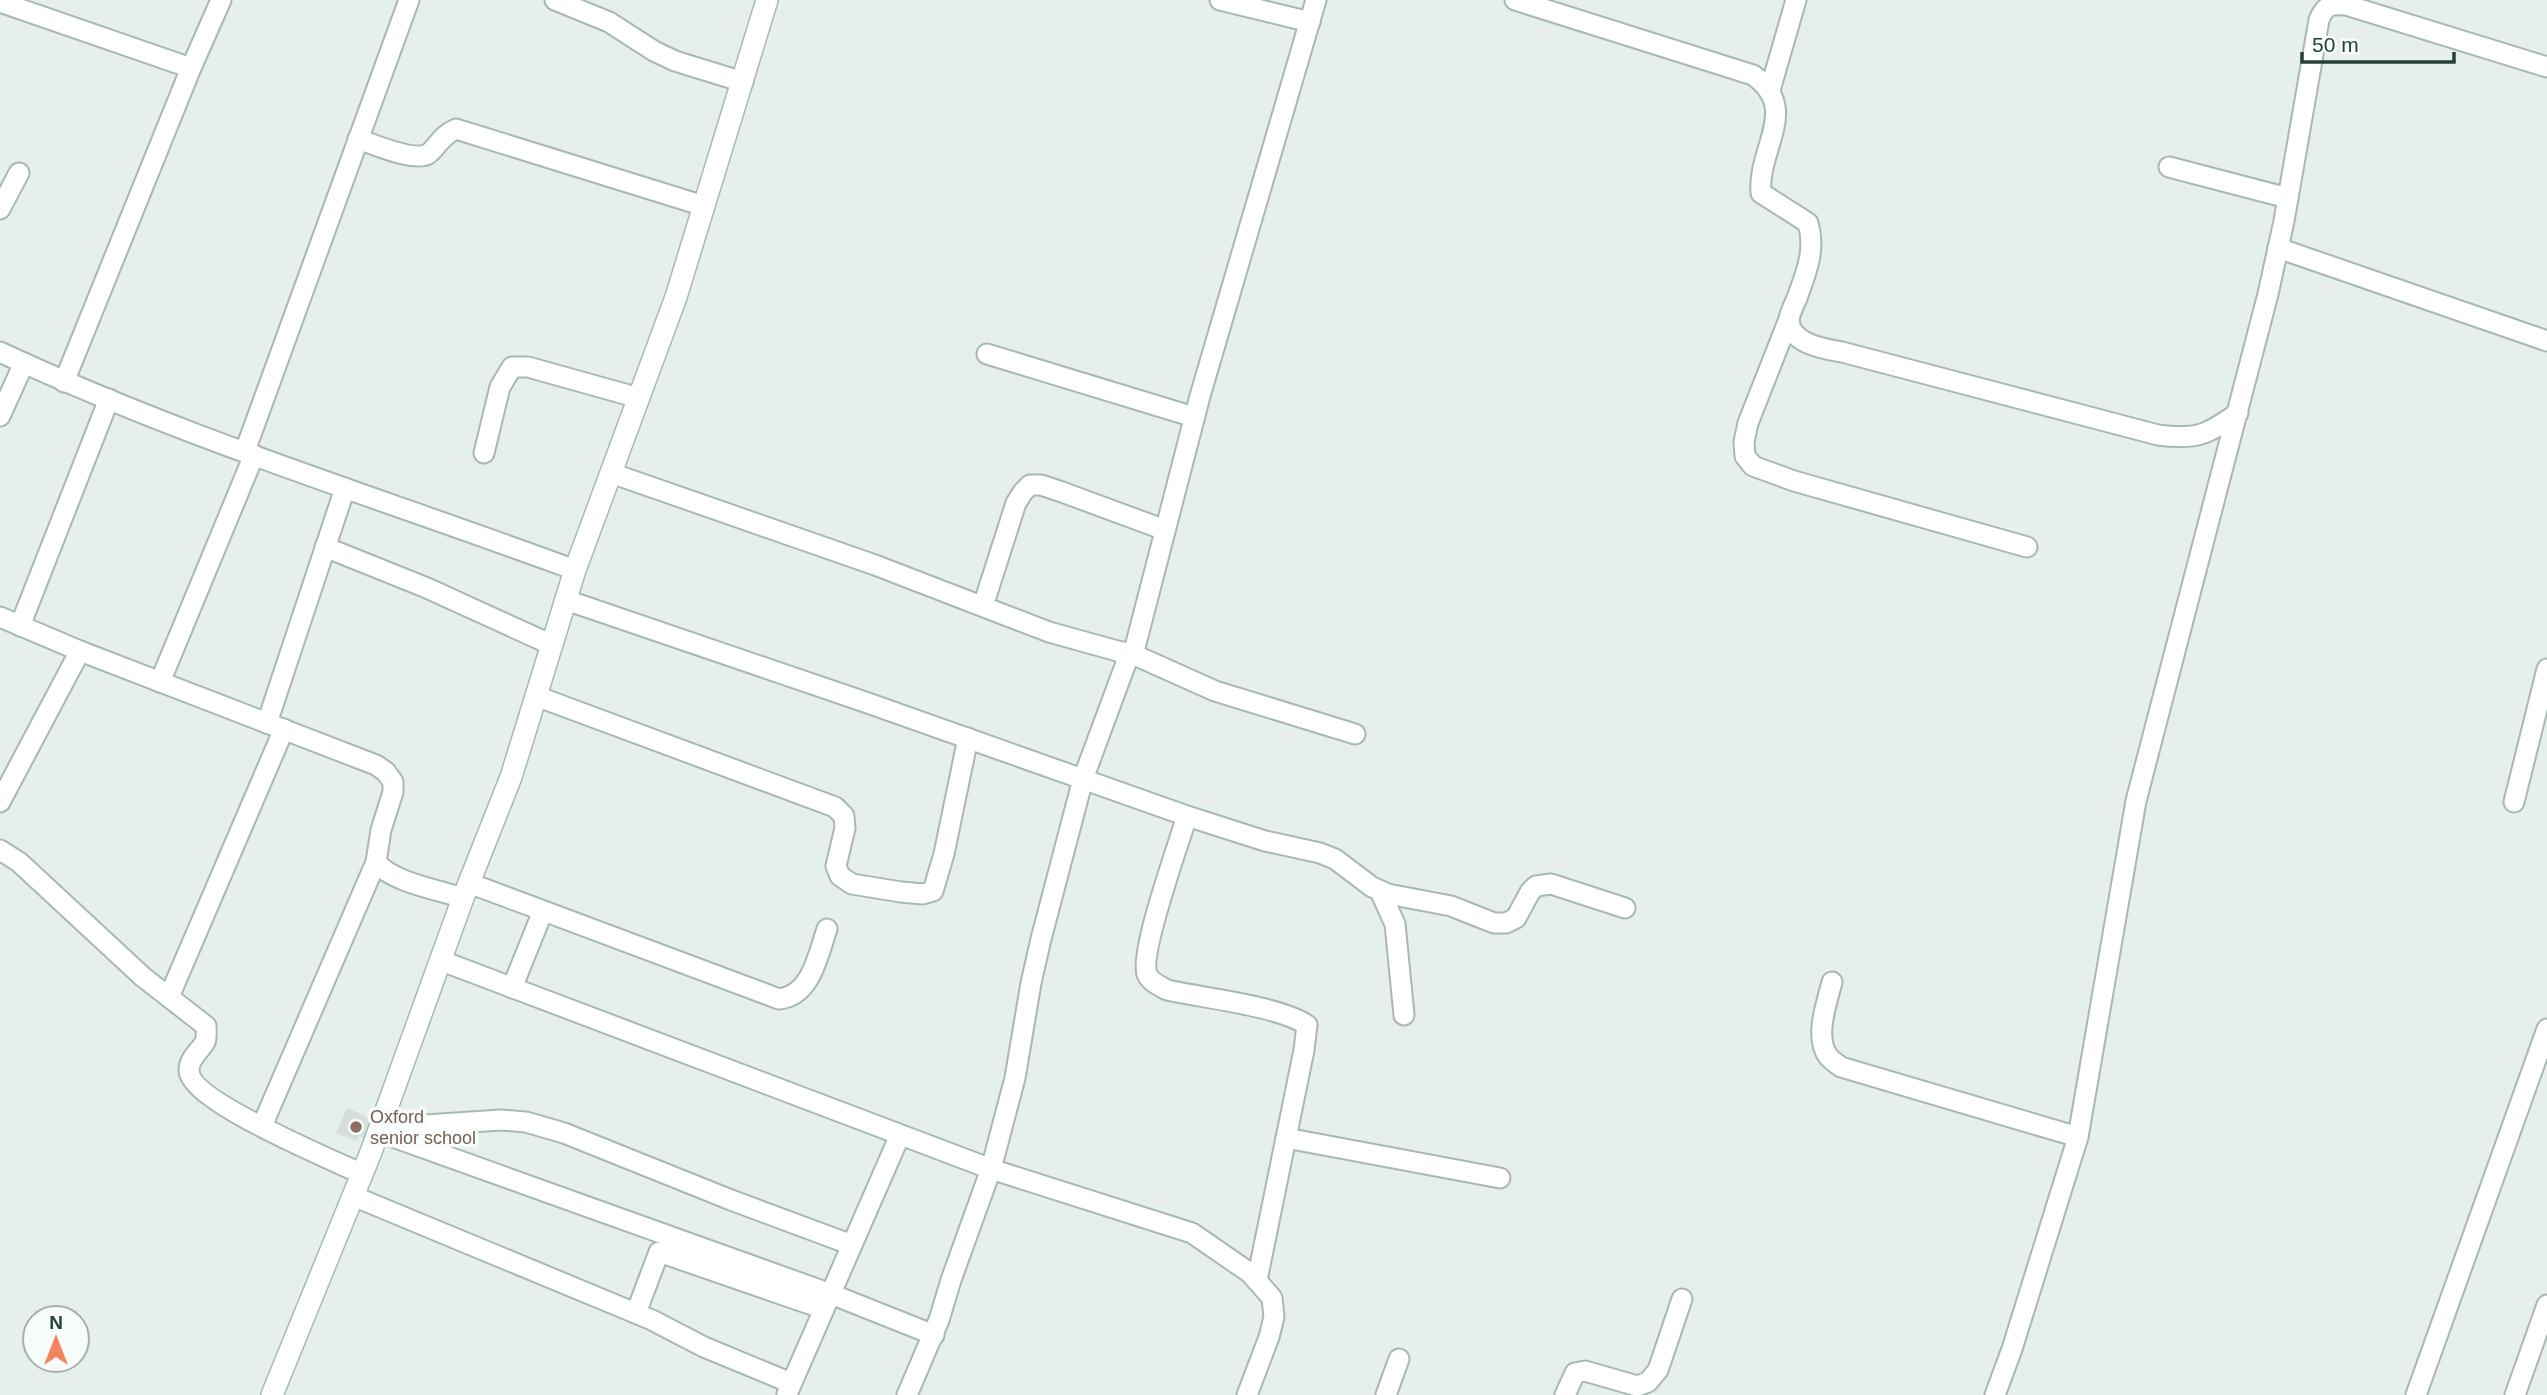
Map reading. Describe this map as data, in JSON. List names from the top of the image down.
{
  "places": ["Oxford senior school"],
  "scale_bar": "50 m",
  "north": "top"
}
